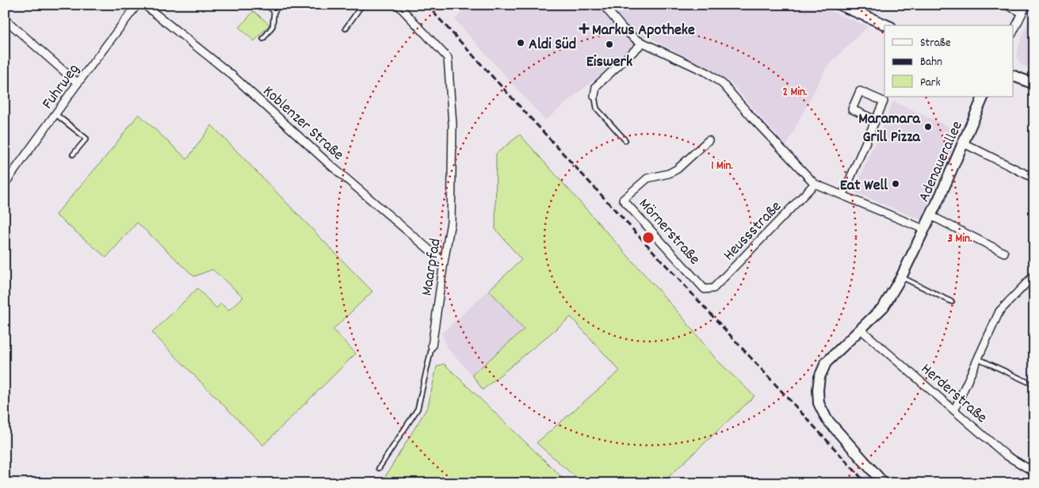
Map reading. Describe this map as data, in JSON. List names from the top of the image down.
{
  "streets": {
    "street": [
      "Fuhrweg",
      "Koblenzer Straße",
      "Adenauerallee",
      "Heussstraße",
      "Mörnerstraße",
      "Maarpfad",
      "Herderstraße"
    ]
  },
  "crossings": [
    ["Koblenzer Straße", "Maarpfad"],
    ["Adenauerallee", "Herderstraße"],
    ["Heussstraße", "Mörnerstraße"]
  ],
  "places": {
    "health": ["Markus Apotheke"],
    "other": [
      "Aldi Süd",
      "Eiswerk",
      "Maramara Grill Pizza",
      "Eat Well"
    ]
  },
  "legend": ["Straße", "Bahn", "Park"],
  "rings": ["2 Min.", "1 Min.", "3 Min."]
}
